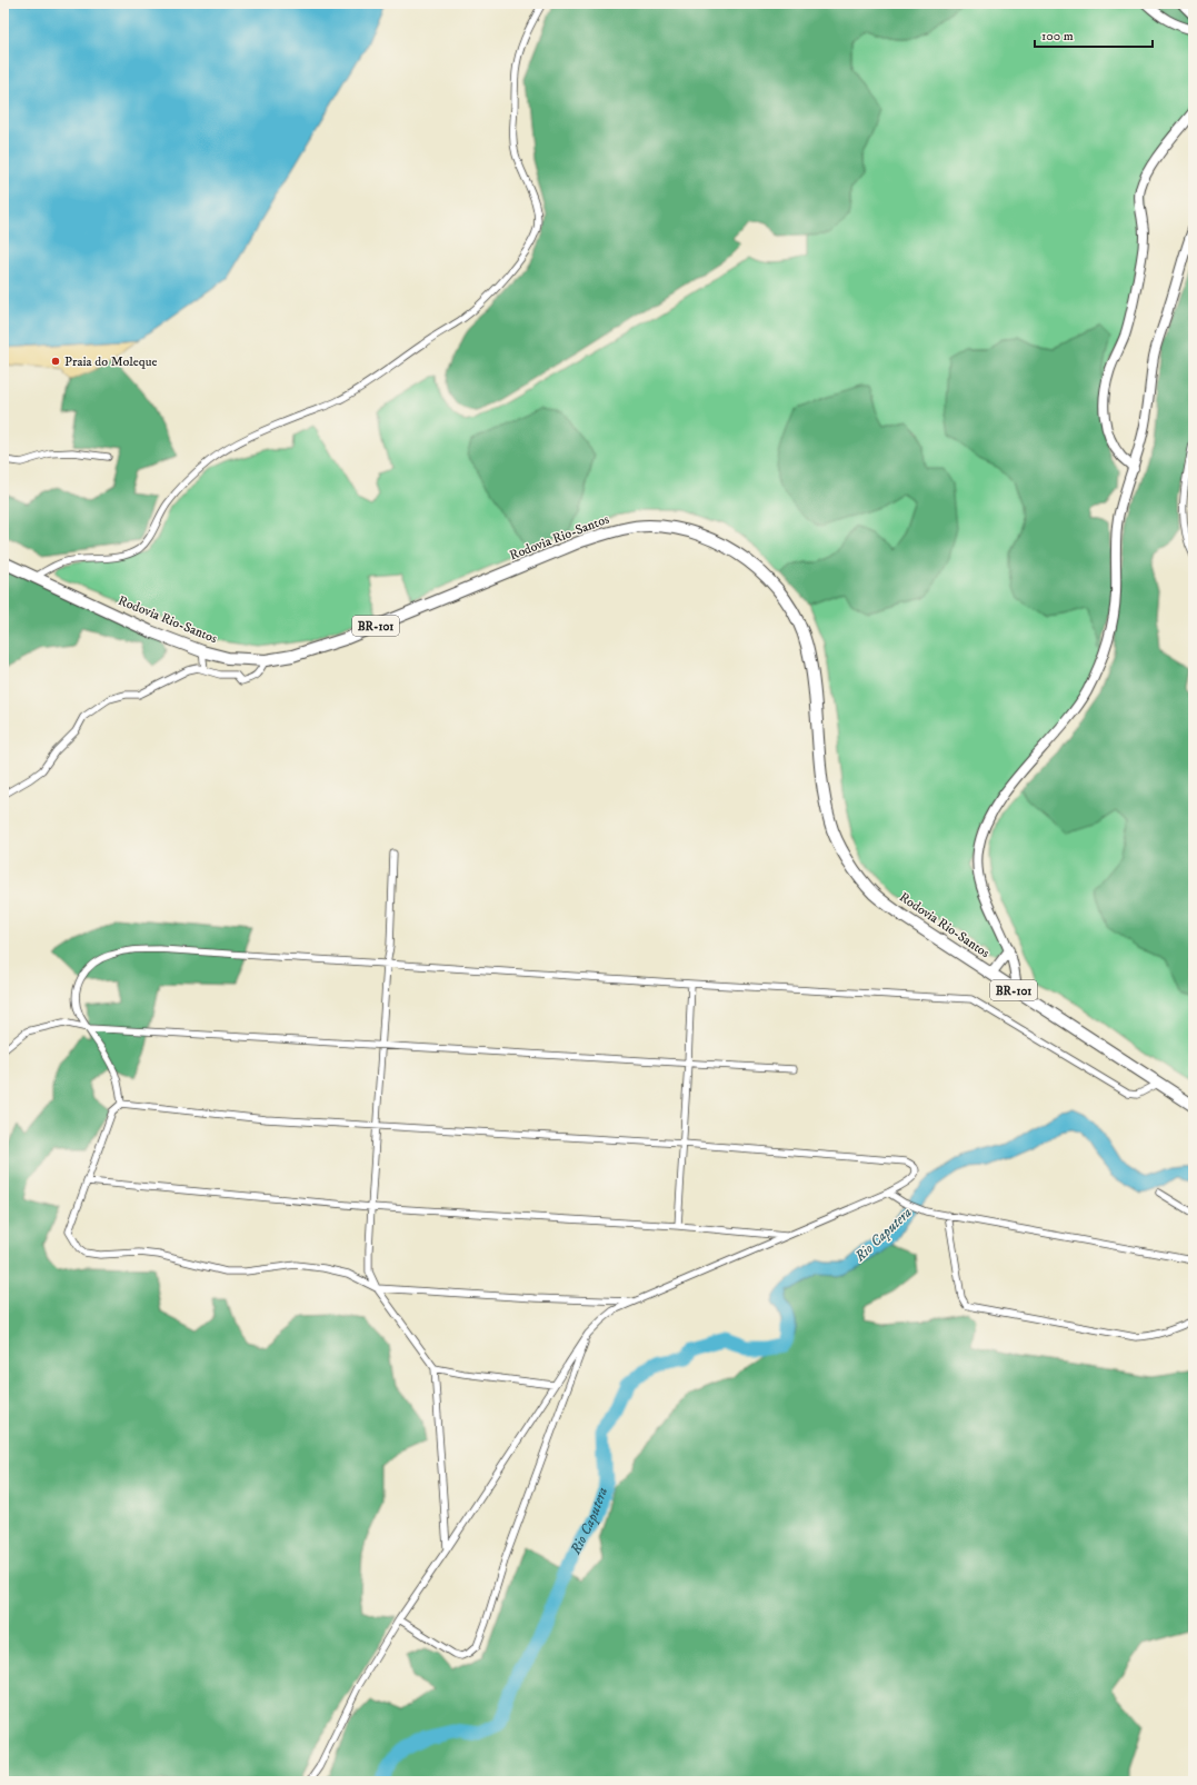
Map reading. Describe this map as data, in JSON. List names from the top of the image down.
{
  "streets": {
    "highway": ["Rodovia Rio-Santos", "BR-101"]
  },
  "water": ["Rio Caputera"],
  "places": ["Praia do Moleque"],
  "scale_bar": "100 m"
}
